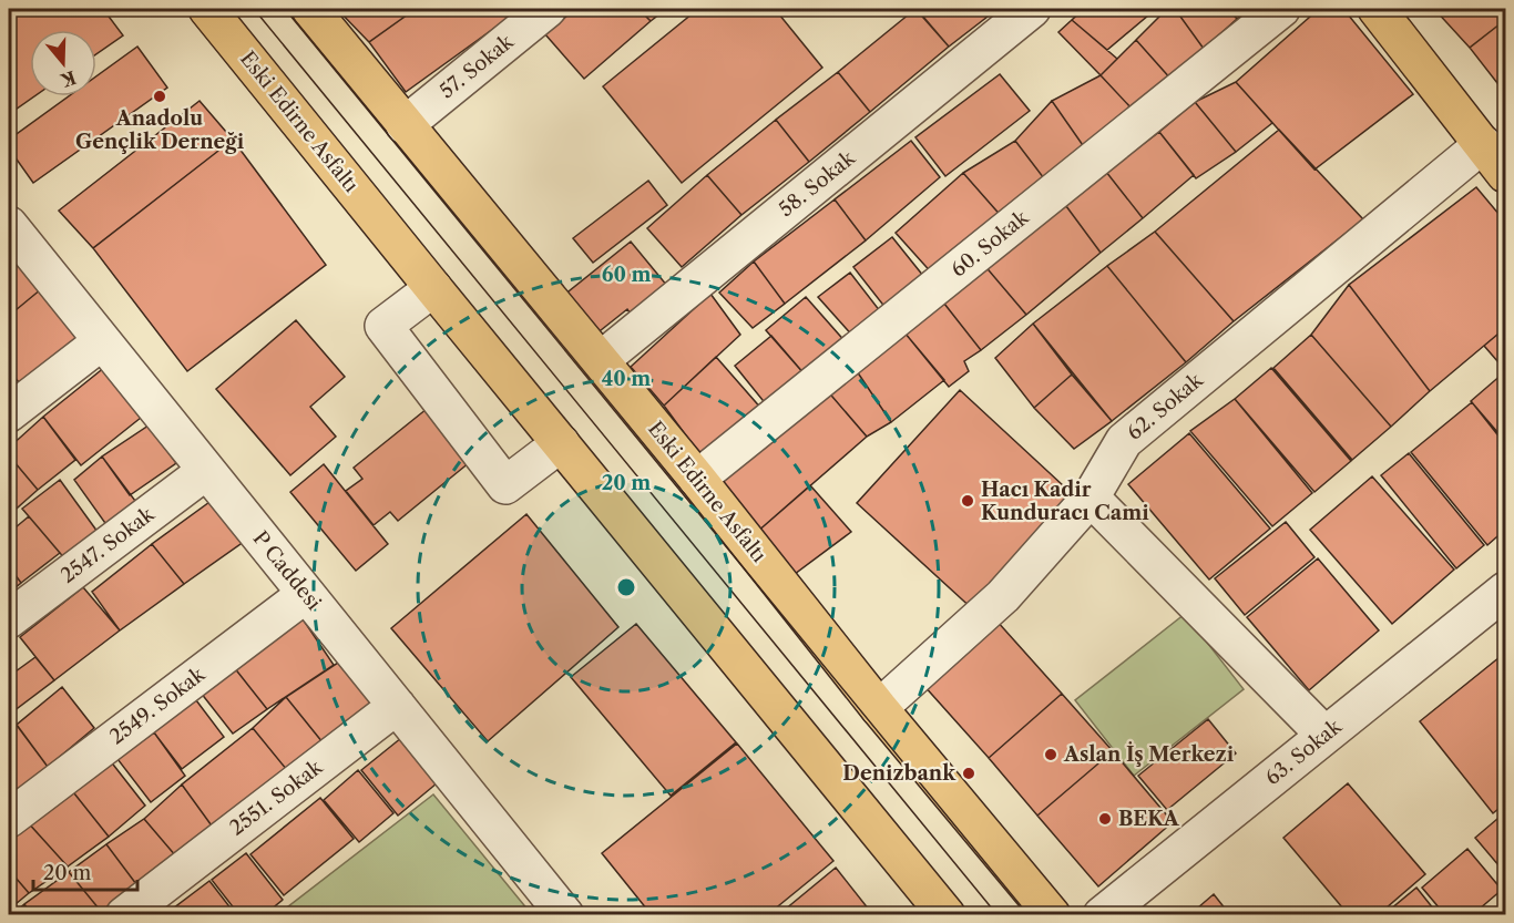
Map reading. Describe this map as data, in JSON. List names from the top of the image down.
{
  "streets": {
    "main road": ["Eski Edirne Asfaltı"],
    "street": [
      "57. Sokak",
      "58. Sokak",
      "60. Sokak",
      "62. Sokak",
      "2547. Sokak",
      "P Caddesi",
      "2549. Sokak",
      "63. Sokak",
      "2551. Sokak"
    ]
  },
  "crossings": [
    ["57. Sokak", "Eski Edirne Asfaltı"],
    ["Eski Edirne Asfaltı", "58. Sokak"],
    ["Eski Edirne Asfaltı", "60. Sokak"],
    ["Eski Edirne Asfaltı", "62. Sokak"],
    ["2547. Sokak", "P Caddesi"],
    ["P Caddesi", "2549. Sokak"],
    ["P Caddesi", "2551. Sokak"]
  ],
  "places": [
    "Anadolu Gençlik Derneği",
    "Hacı Kadir Kunduracı Cami",
    "Aslan İş Merkezi",
    "Denizbank",
    "BEKA"
  ],
  "scale_bar": "20 m",
  "north": "bottom",
  "rings": ["60 m", "40 m", "20 m"]
}
